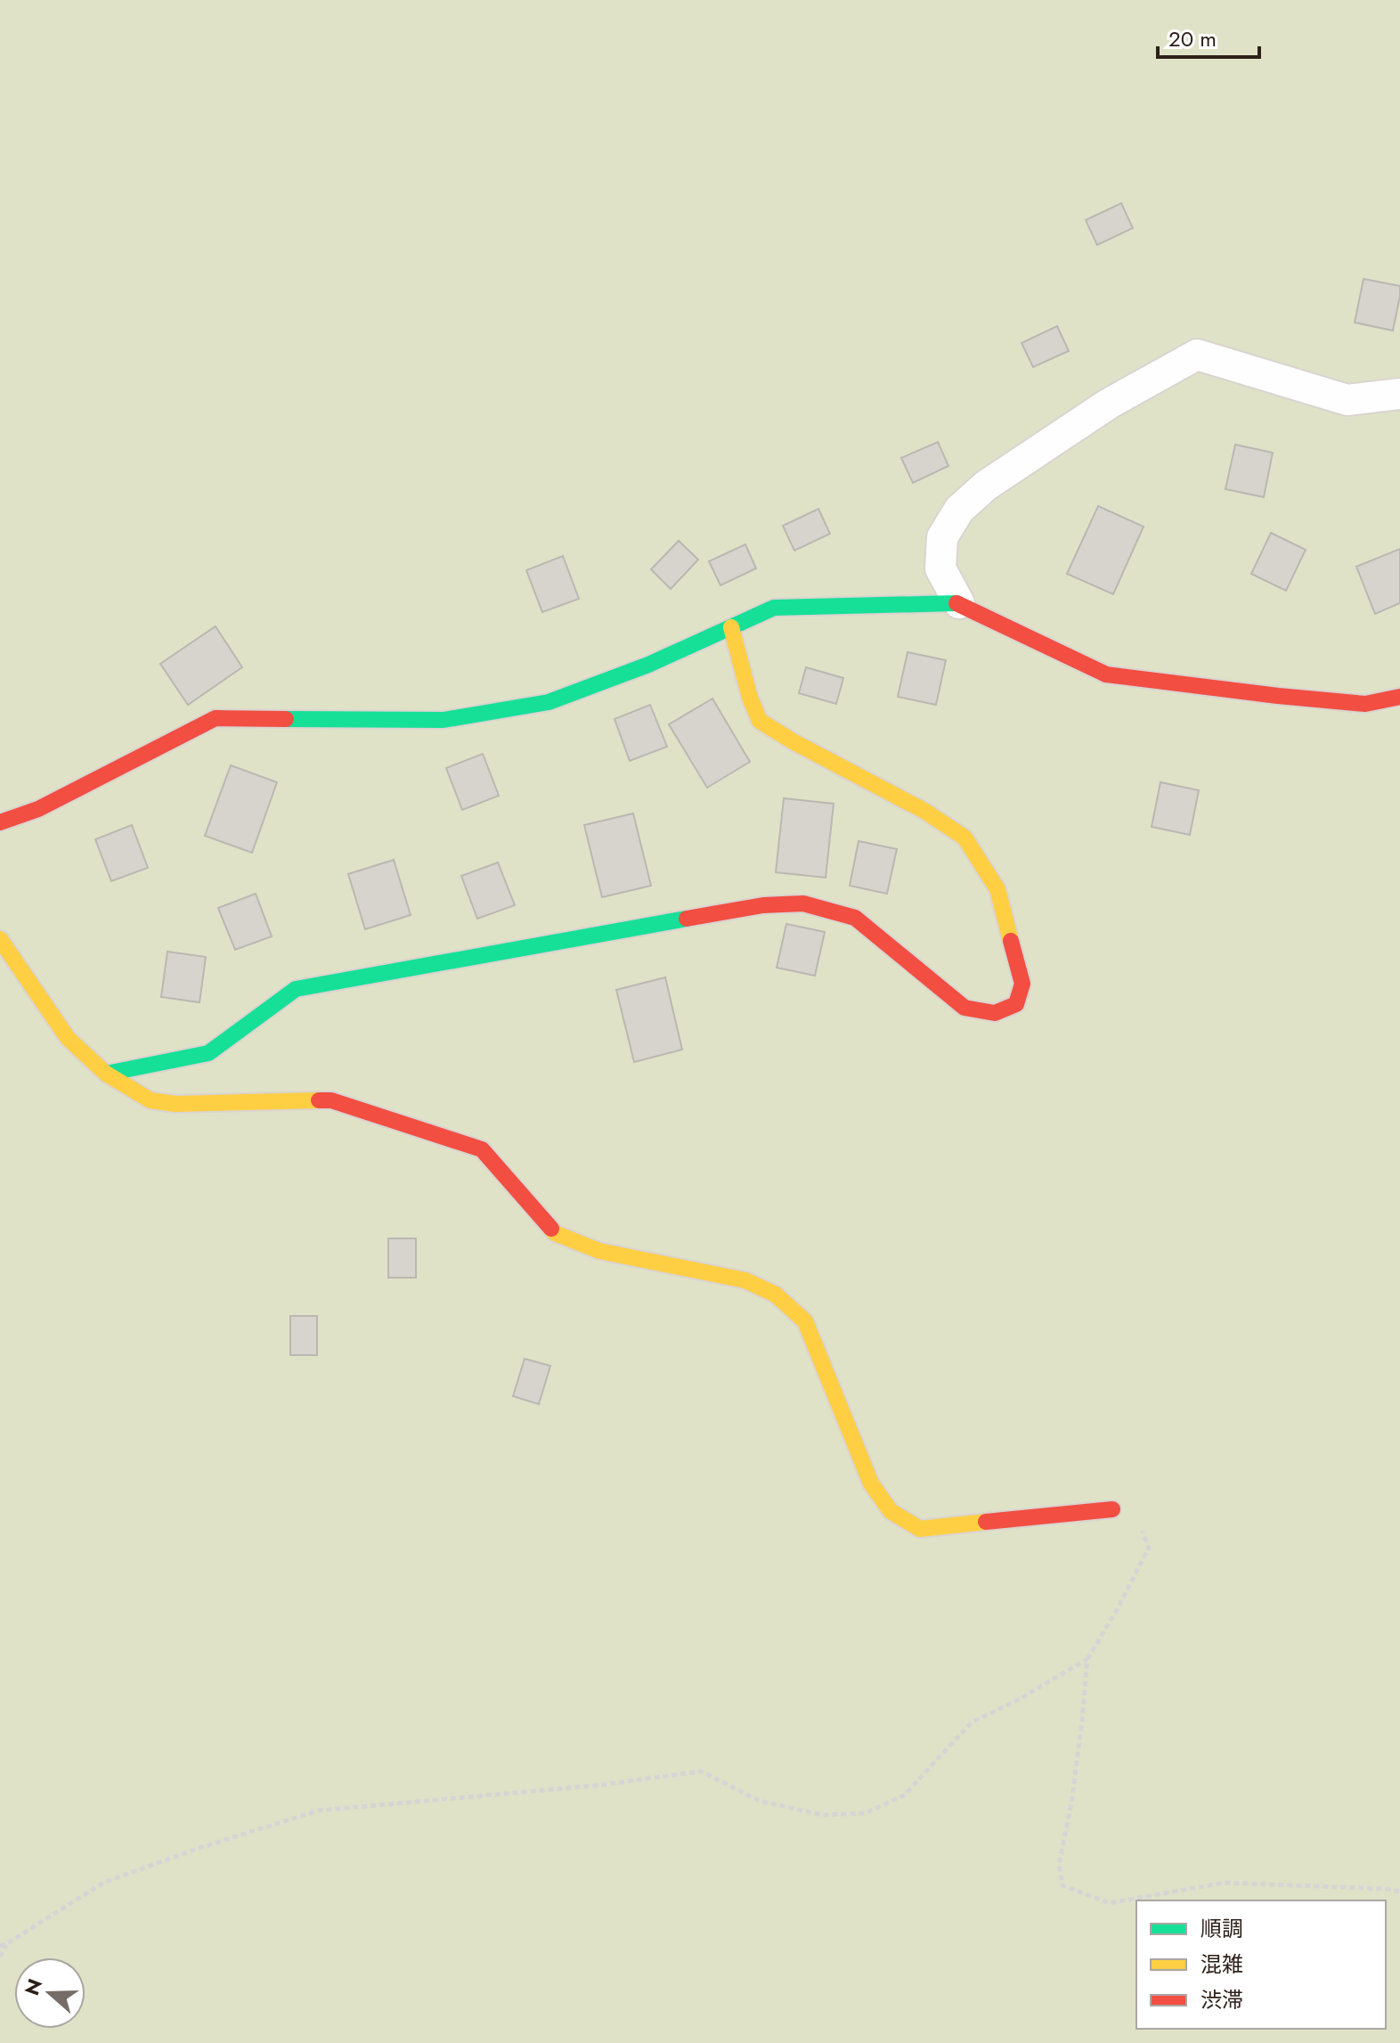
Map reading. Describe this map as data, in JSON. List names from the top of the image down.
{
  "legend": ["順調", "混雑", "渋滞"],
  "scale_bar": "20 m",
  "north": "left"
}
